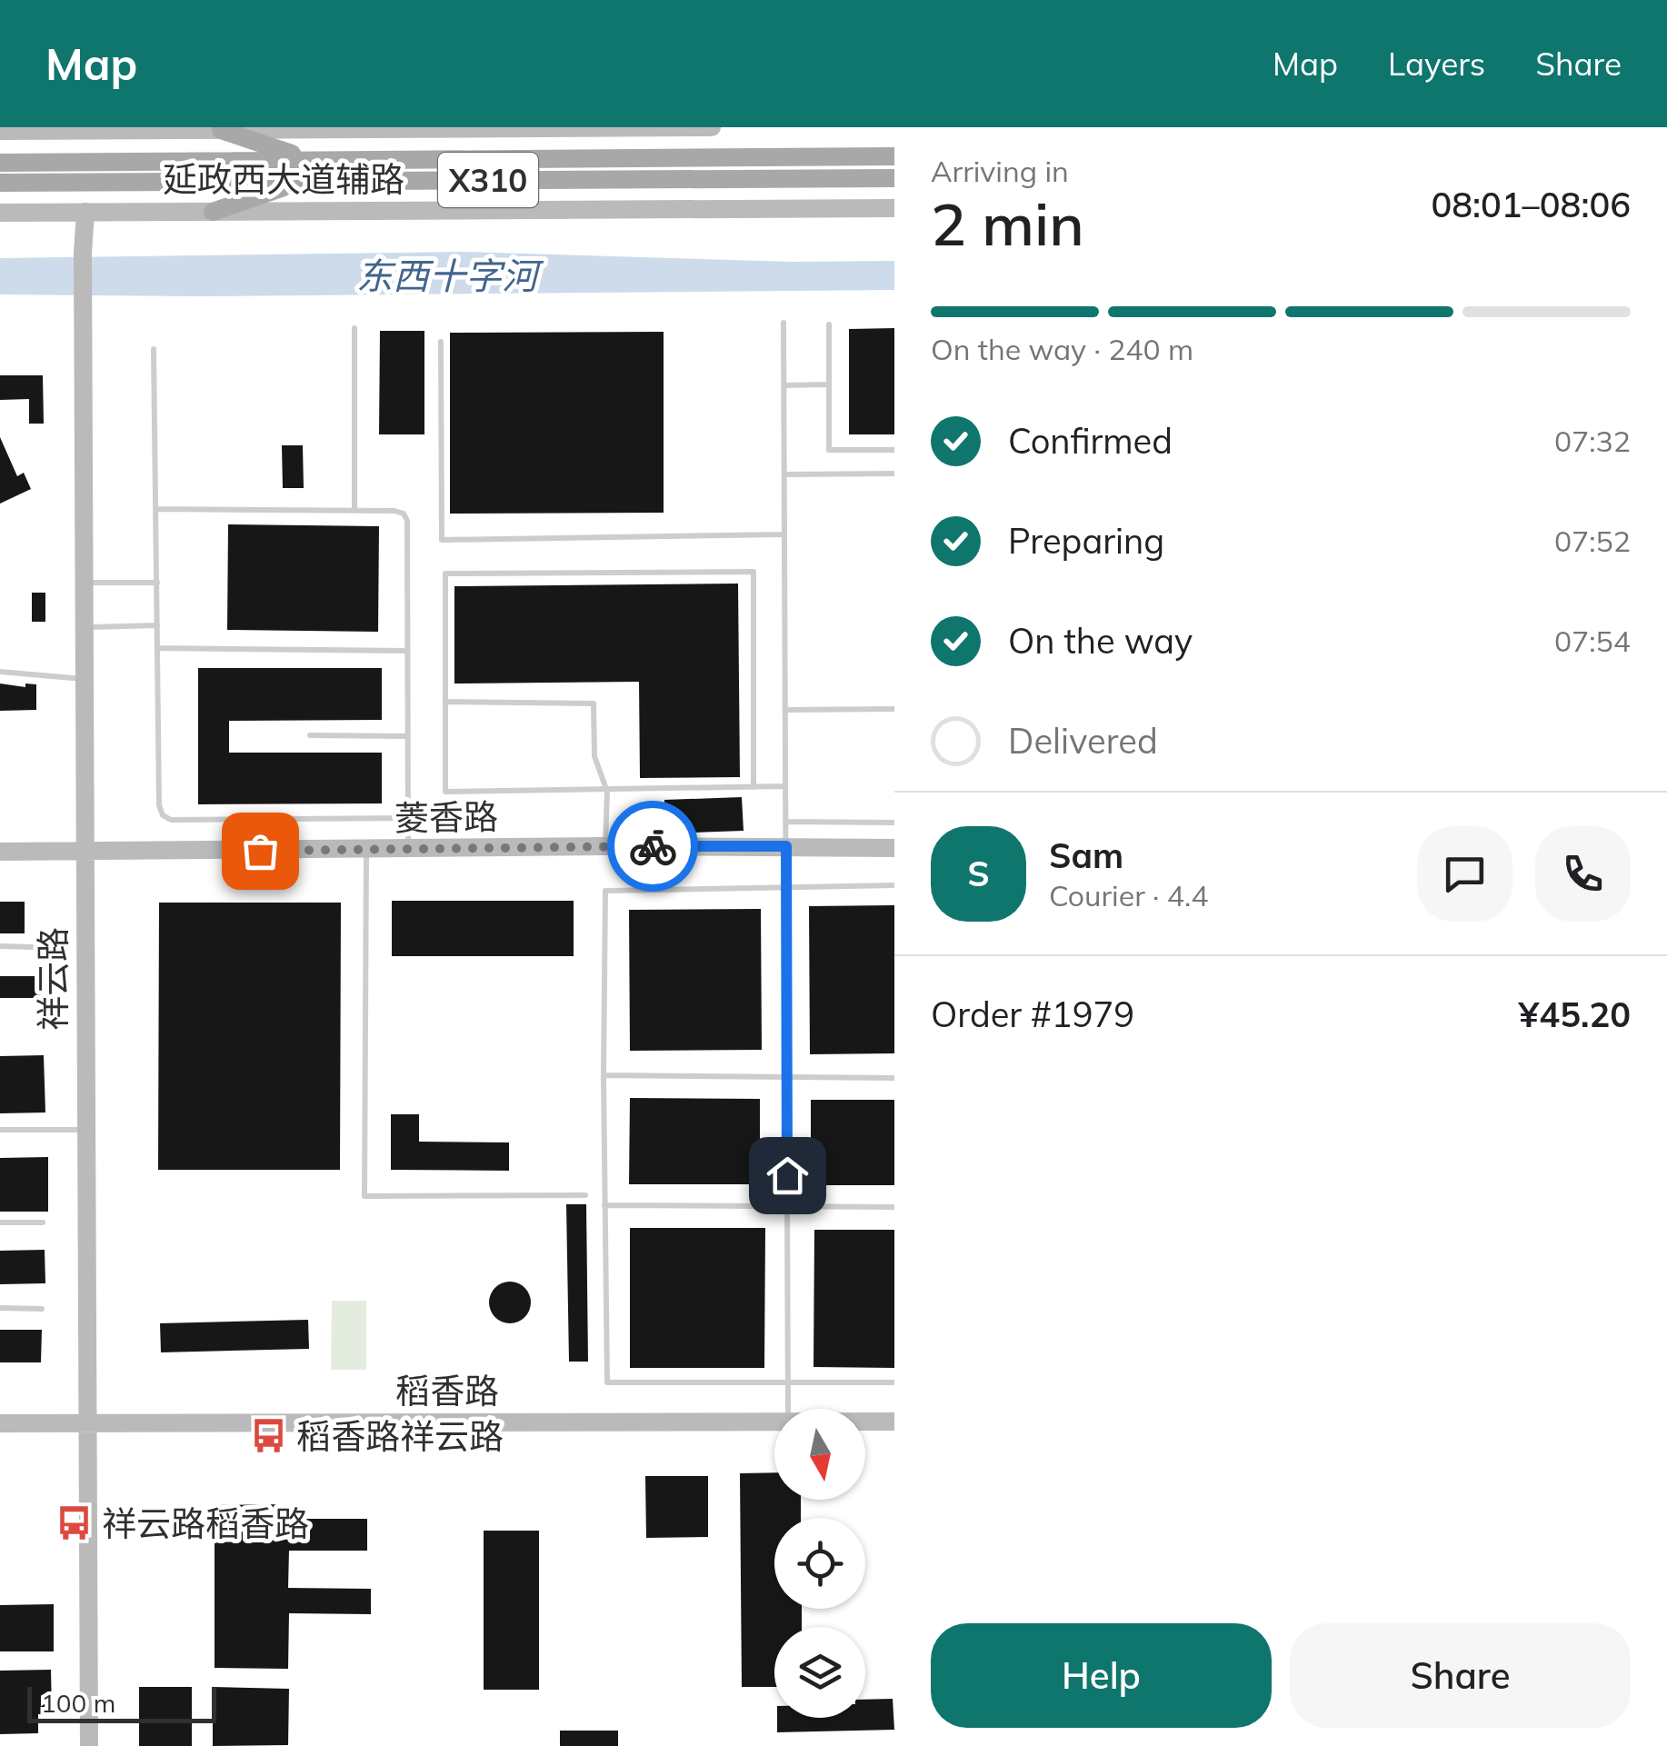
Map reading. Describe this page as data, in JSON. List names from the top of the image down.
{
  "streets": {
    "main road": ["X310"],
    "street": [
      "延政西大道辅路",
      "菱香路",
      "祥云路",
      "稻香路"
    ]
  },
  "crossings": [
    ["延政西大道辅路", "祥云路"],
    ["菱香路", "祥云路"],
    ["祥云路", "稻香路"]
  ],
  "water": ["东西十字河"],
  "places": {
    "bus stop": ["稻香路祥云路", "祥云路稻香路"]
  },
  "scale_bar": "100 m",
  "north": "bottom",
  "page": {
    "header": "Map",
    "nav": ["Map", "Layers", "Share"],
    "heading": ["2 min", "Arriving in", "08:01–08:06"],
    "panel": [
      "Sam",
      "Courier · 4.4",
      "Order #1979",
      "¥45.20"
    ],
    "bar": "On the way · 240 m",
    "list": [
      ["Confirmed", "07:32"],
      ["Preparing", "07:52"],
      ["On the way", "07:54"],
      "Delivered"
    ],
    "round": "S",
    "buttons": ["Help", "Share"],
    "scale": "100 m"
  }
}
